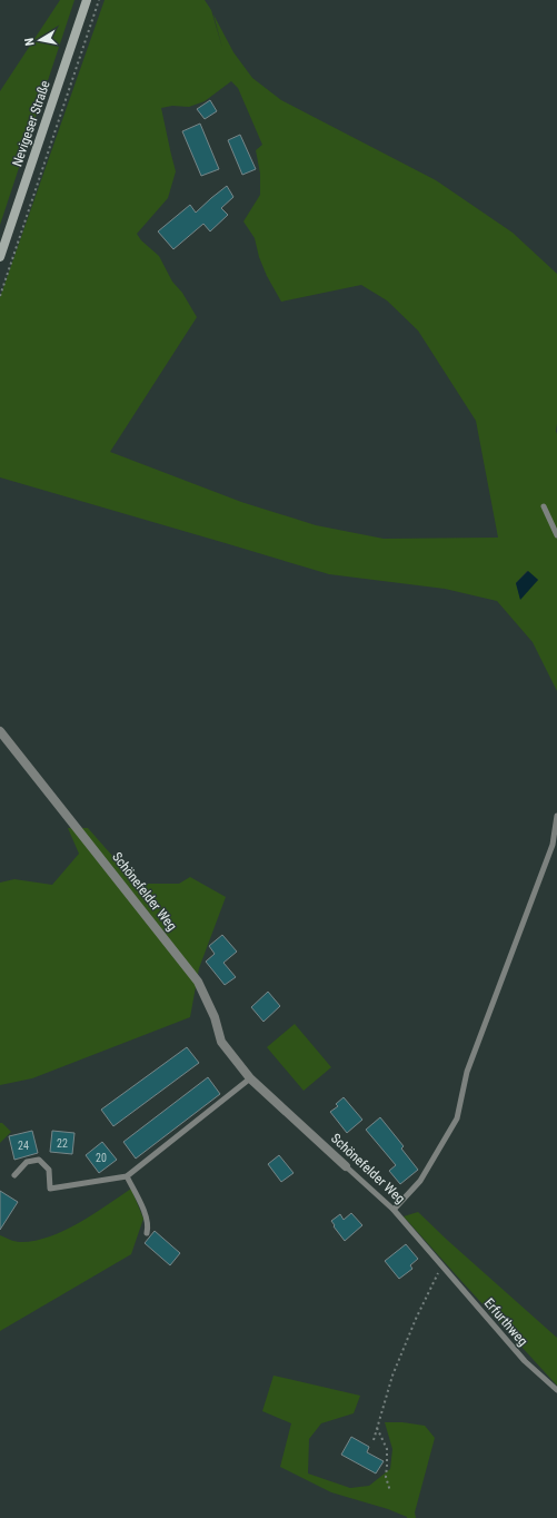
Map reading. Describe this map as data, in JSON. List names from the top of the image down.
{
  "streets": {
    "main road": ["Nevigeser Straße"],
    "street": ["Schönefelder Weg"],
    "lane": ["Erfurthweg"]
  },
  "crossings": [
    ["Schönefelder Weg", "Erfurthweg"]
  ],
  "house_numbers": ["22", "24", "20"],
  "north": "left"
}
